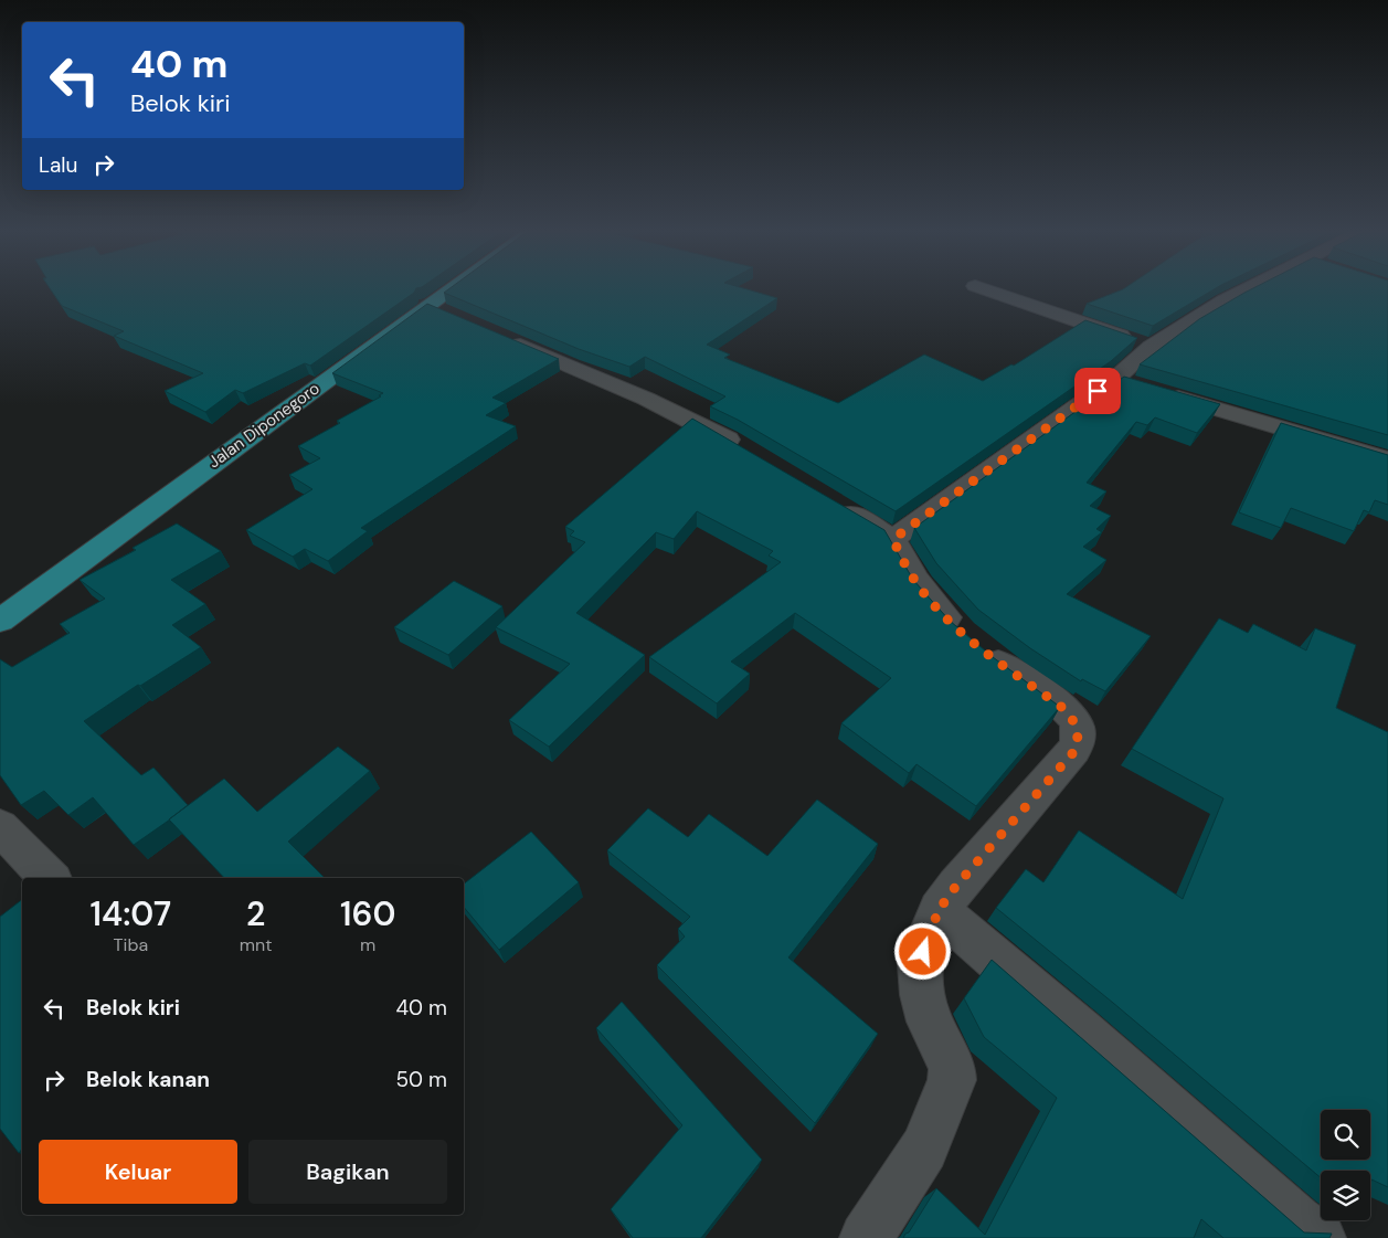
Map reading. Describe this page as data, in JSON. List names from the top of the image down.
{
  "streets": {
    "main road": ["Jalan Diponegoro"]
  },
  "page": {
    "turn": ["40 m", "Belok kiri"],
    "then": "Lalu",
    "eta": [
      "14:07",
      "Tiba",
      "2",
      "mnt",
      "160",
      "m"
    ],
    "list": [
      {
        "name": "Belok kiri",
        "value": "40 m"
      },
      {
        "name": "Belok kanan",
        "value": "50 m"
      }
    ],
    "buttons": ["Keluar", "Bagikan"]
  }
}
